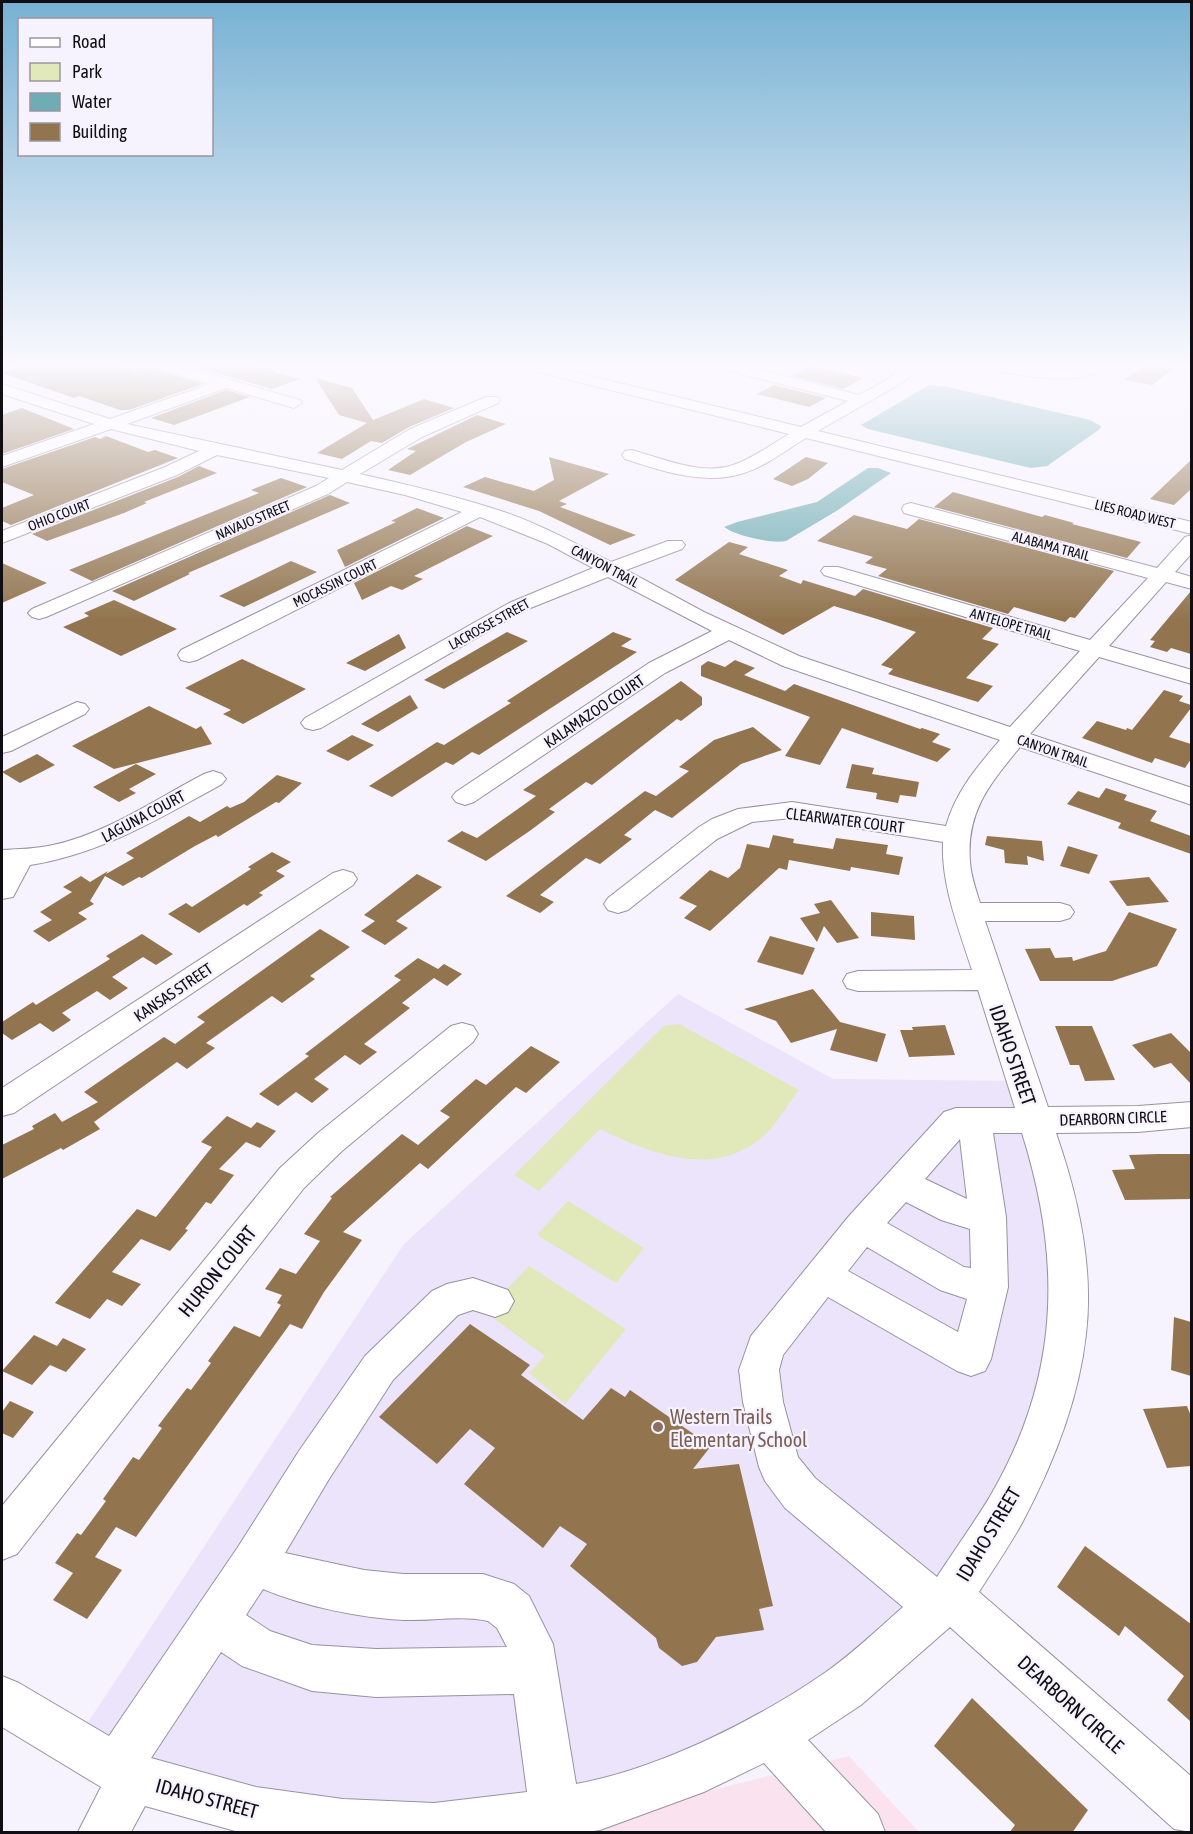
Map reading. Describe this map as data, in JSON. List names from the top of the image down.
{
  "streets": {
    "street": [
      "LIES ROAD WEST",
      "OHIO COURT",
      "NAVAJO STREET",
      "ALABAMA TRAIL",
      "CANYON TRAIL",
      "MOCASSIN COURT",
      "LACROSSE STREET",
      "ANTELOPE TRAIL",
      "KALAMAZOO COURT",
      "LAGUNA COURT",
      "CLEARWATER COURT",
      "KANSAS STREET",
      "IDAHO STREET",
      "DEARBORN CIRCLE",
      "HURON COURT"
    ]
  },
  "crossings": [
    ["OHIO COURT", "CANYON TRAIL"],
    ["NAVAJO STREET", "CANYON TRAIL"],
    ["ALABAMA TRAIL", "IDAHO STREET"],
    ["CANYON TRAIL", "MOCASSIN COURT"],
    ["CANYON TRAIL", "LACROSSE STREET"],
    ["CANYON TRAIL", "KALAMAZOO COURT"],
    ["CANYON TRAIL", "IDAHO STREET"],
    ["ANTELOPE TRAIL", "IDAHO STREET"],
    ["CLEARWATER COURT", "IDAHO STREET"],
    ["IDAHO STREET", "DEARBORN CIRCLE"]
  ],
  "places": ["Western Trails Elementary School"],
  "legend": [
    "Road",
    "Park",
    "Water",
    "Building"
  ]
}
